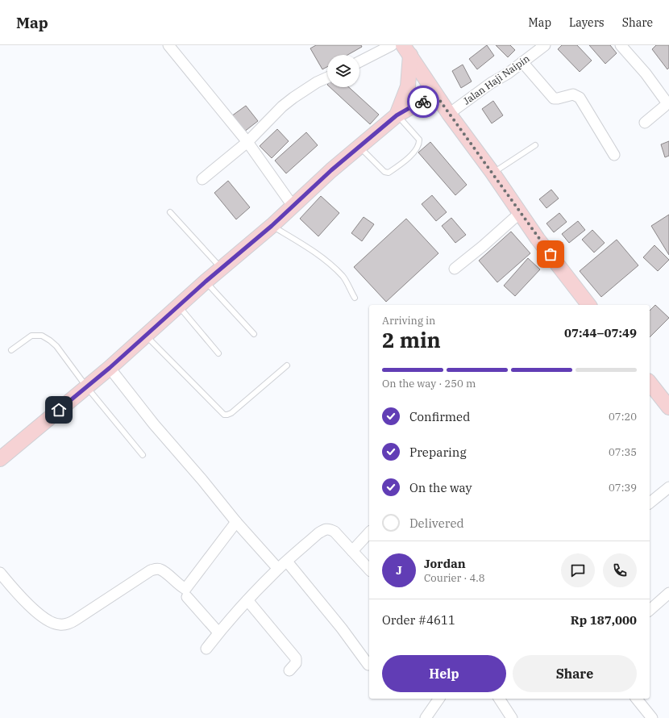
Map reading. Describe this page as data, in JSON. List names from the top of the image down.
{
  "streets": {
    "street": ["Jalan Haji Naipin"]
  },
  "page": {
    "header": "Map",
    "nav": ["Map", "Layers", "Share"],
    "heading": ["2 min", "Arriving in", "07:44–07:49"],
    "panel": [
      "Jordan",
      "Courier · 4.8",
      "Order #4611",
      "Rp 187,000"
    ],
    "bar": "On the way · 250 m",
    "list": [
      ["Confirmed", "07:20"],
      ["Preparing", "07:35"],
      ["On the way", "07:39"],
      "Delivered"
    ],
    "round": "J",
    "buttons": ["Help", "Share"]
  }
}
